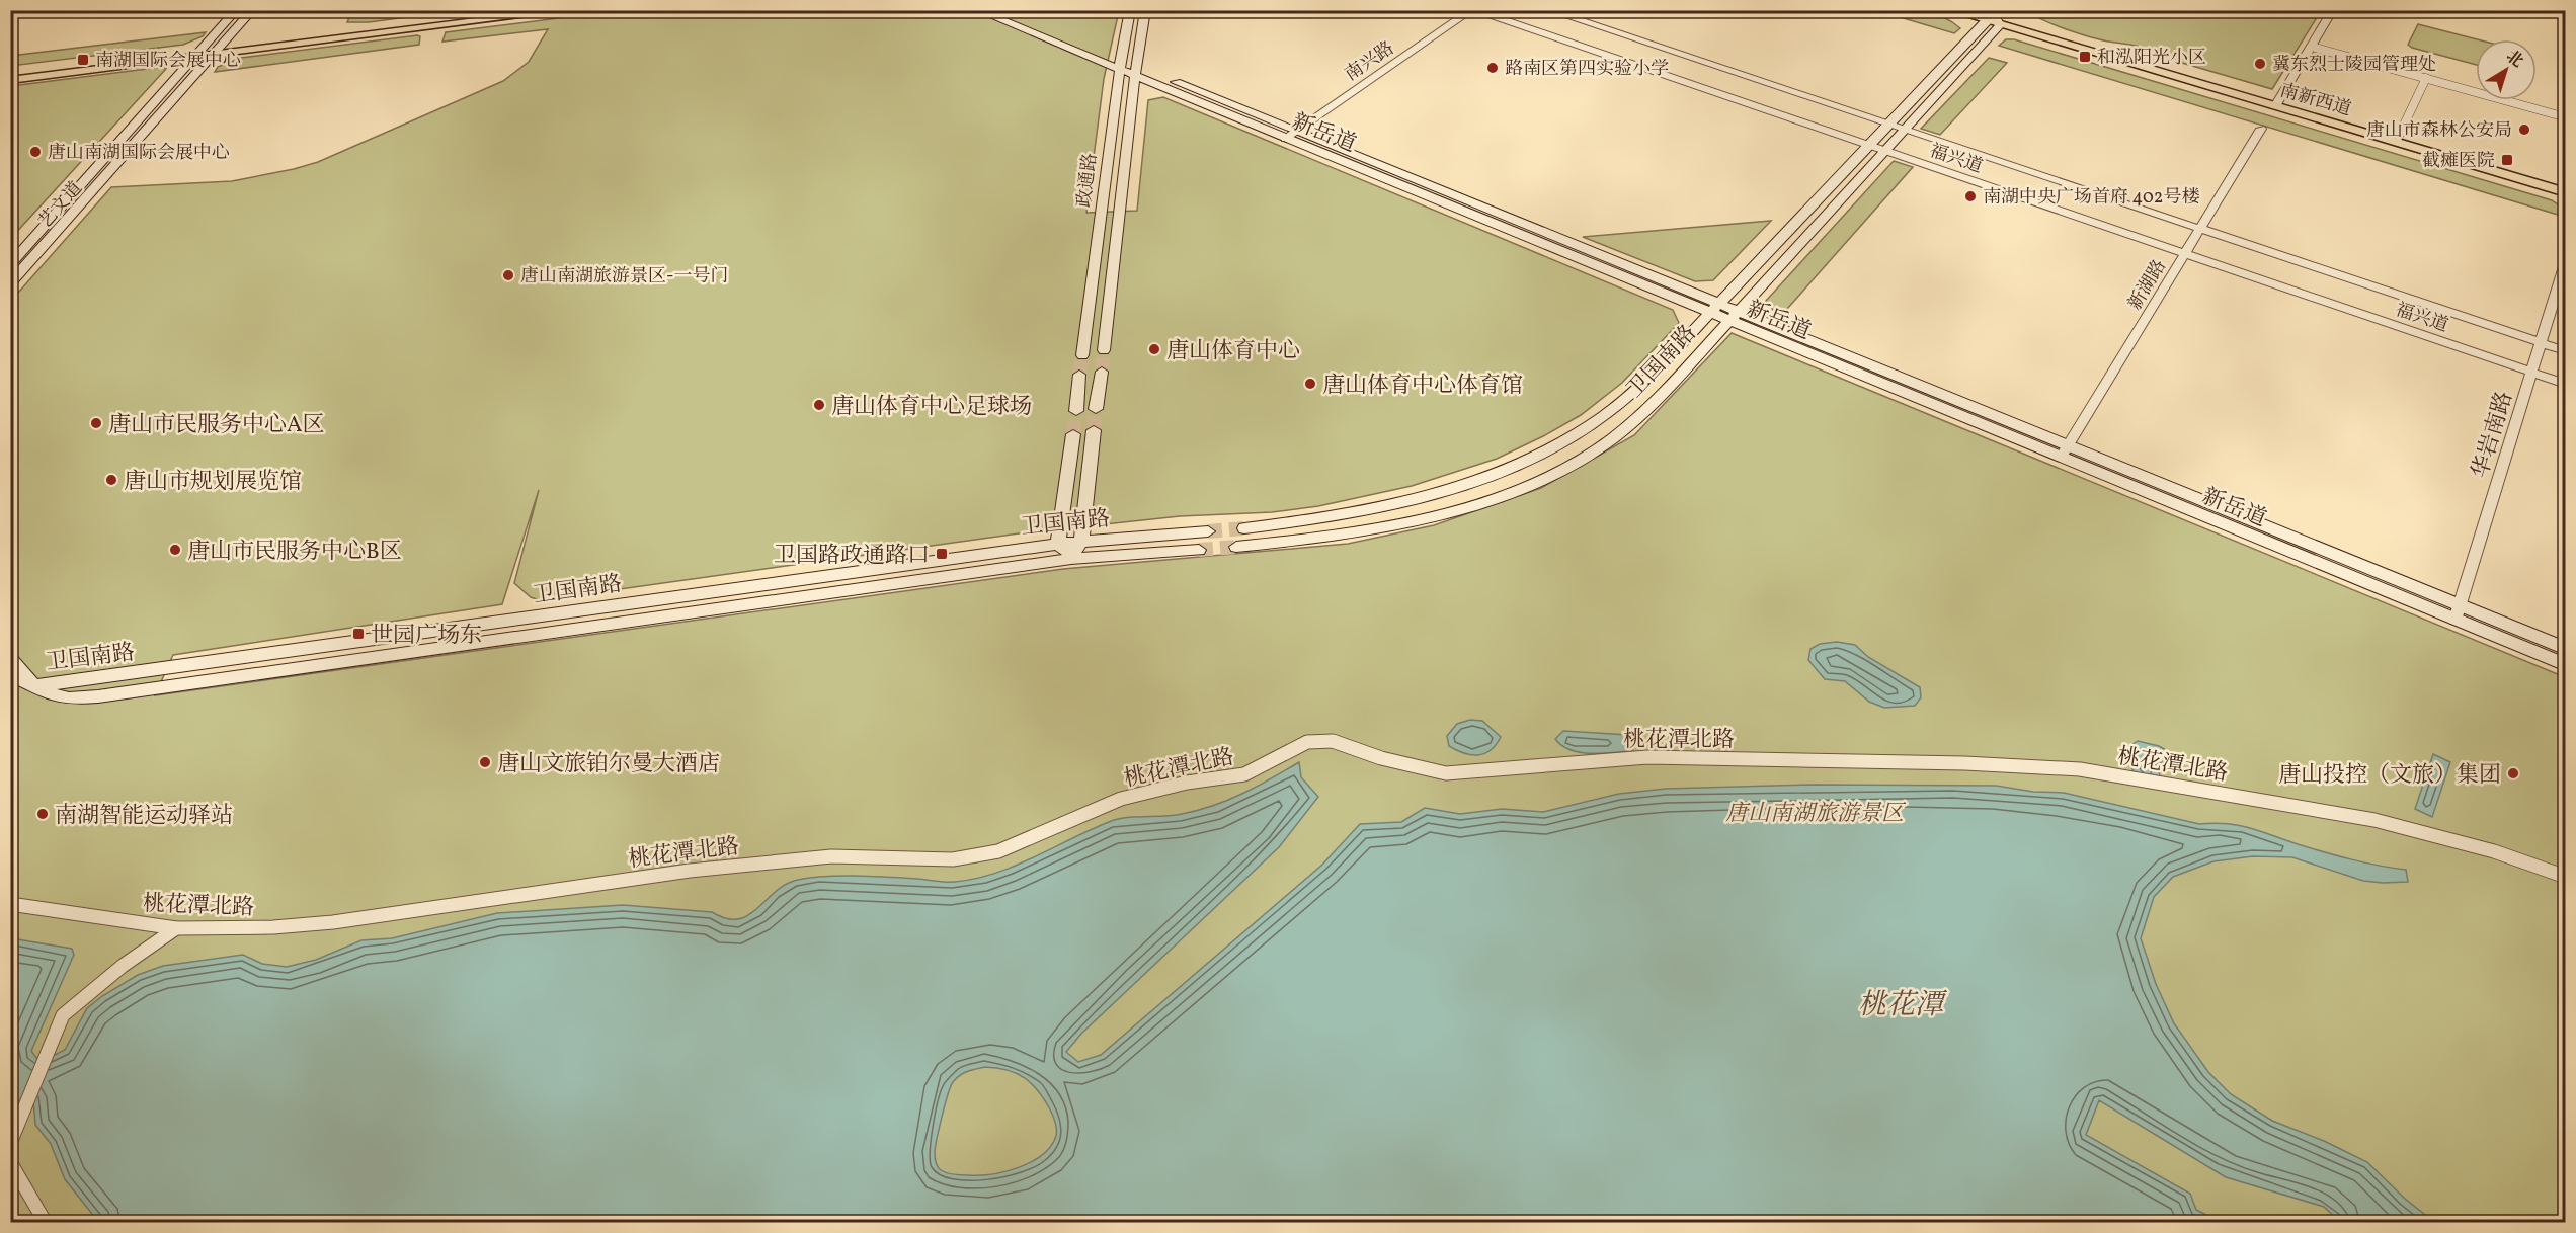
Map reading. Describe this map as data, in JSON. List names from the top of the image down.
{
  "streets": {
    "main road": [
      "南新西道",
      "新岳道",
      "政通路",
      "艺文道",
      "卫国南路"
    ],
    "street": [
      "南兴路",
      "福兴道",
      "新湖路",
      "华岩南路",
      "桃花潭北路"
    ]
  },
  "crossings": [
    ["南兴路", "新岳道"],
    ["南兴路", "福兴道"],
    ["南新西道", "卫国南路"],
    ["新岳道", "政通路"],
    ["新岳道", "新湖路"],
    ["新岳道", "卫国南路"],
    ["新岳道", "华岩南路"],
    ["福兴道", "新湖路"],
    ["福兴道", "卫国南路"],
    ["福兴道", "华岩南路"]
  ],
  "water": ["桃花潭"],
  "parks": ["唐山南湖旅游景区"],
  "places": {
    "transit": [
      "和泓阳光小区",
      "南湖国际会展中心",
      "截瘫医院",
      "卫国路政通路口",
      "世园广场东"
    ],
    "other": [
      "冀东烈士陵园管理处",
      "路南区第四实验小学",
      "唐山市森林公安局",
      "唐山南湖国际会展中心",
      "南湖中央广场首府 402号楼",
      "唐山南湖旅游景区-一号门",
      "唐山体育中心",
      "唐山体育中心体育馆",
      "唐山体育中心足球场",
      "唐山市民服务中心A区",
      "唐山市规划展览馆",
      "唐山市民服务中心B区",
      "唐山文旅铂尔曼大酒店",
      "唐山投控（文旅）集团",
      "南湖智能运动驿站"
    ]
  },
  "north": "top right"
}
